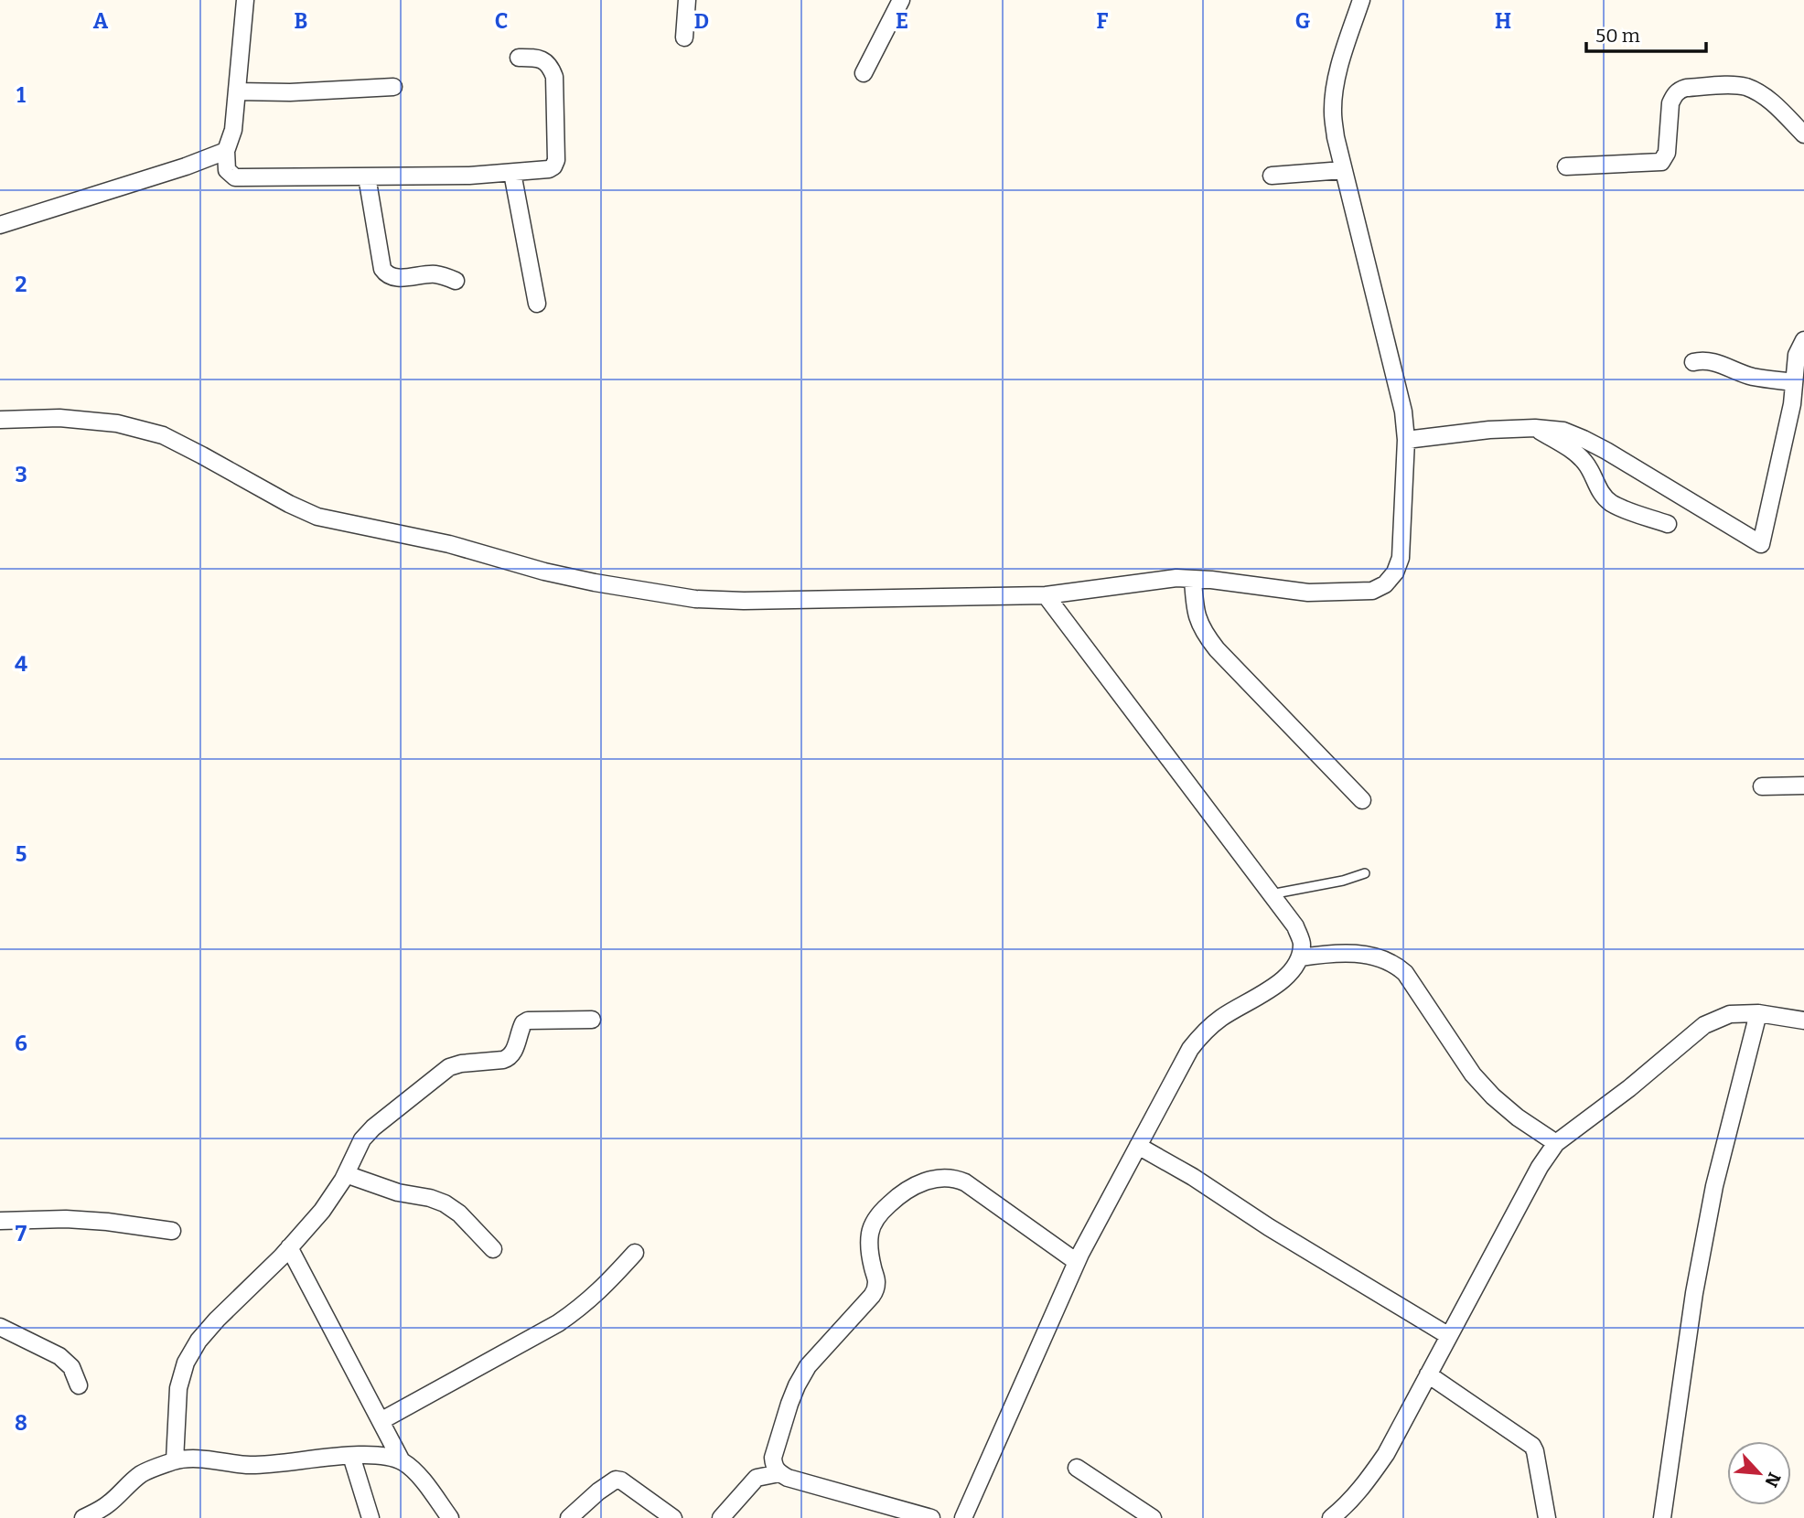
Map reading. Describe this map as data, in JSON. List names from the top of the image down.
{
  "scale_bar": "50 m",
  "north": "bottom right",
  "grid": {
    "columns": [
      "A",
      "B",
      "C",
      "D",
      "E",
      "F",
      "G",
      "H"
    ],
    "rows": [
      "1",
      "2",
      "3",
      "4",
      "5",
      "6",
      "7",
      "8"
    ]
  }
}
